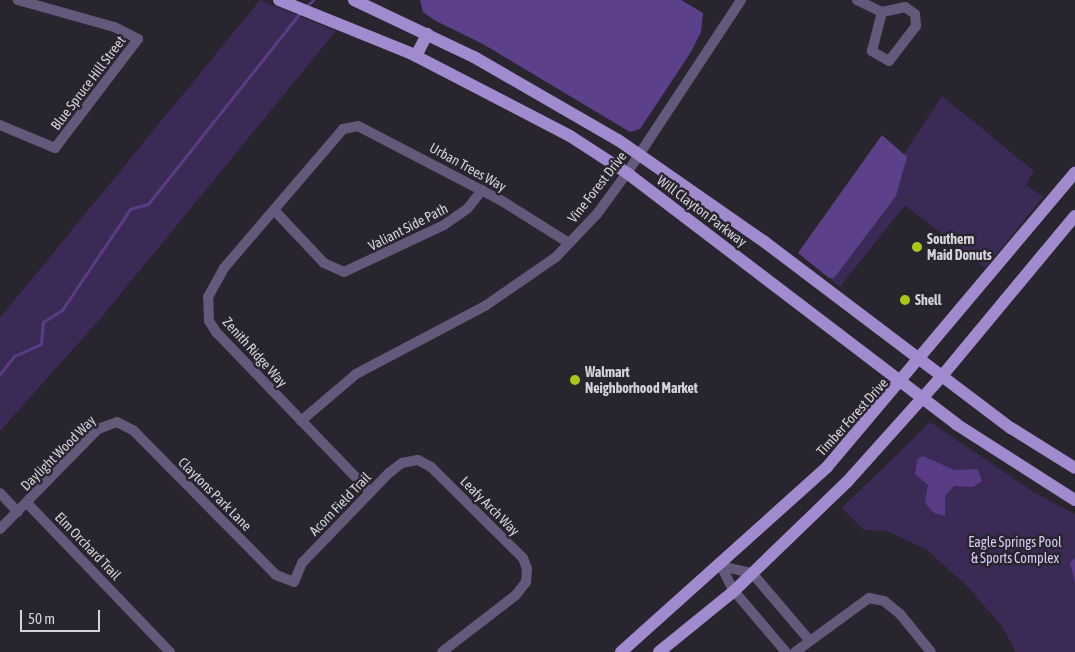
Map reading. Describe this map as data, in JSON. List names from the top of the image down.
{
  "streets": {
    "main road": ["Will Clayton Parkway", "Timber Forest Drive"],
    "street": [
      "Blue Spruce Hill Street",
      "Urban Trees Way",
      "Vine Forest Drive",
      "Valiant Side Path",
      "Zenith Ridge Way",
      "Daylight Wood Way",
      "Claytons Park Lane",
      "Acorn Field Trail",
      "Leafy Arch Way",
      "Elm Orchard Trail"
    ]
  },
  "crossings": [
    ["Urban Trees Way", "Vine Forest Drive"],
    ["Urban Trees Way", "Valiant Side Path"],
    ["Urban Trees Way", "Zenith Ridge Way"],
    ["Vine Forest Drive", "Will Clayton Parkway"],
    ["Vine Forest Drive", "Zenith Ridge Way"],
    ["Will Clayton Parkway", "Timber Forest Drive"],
    ["Valiant Side Path", "Zenith Ridge Way"],
    ["Zenith Ridge Way", "Acorn Field Trail"],
    ["Daylight Wood Way", "Claytons Park Lane"],
    ["Daylight Wood Way", "Elm Orchard Trail"],
    ["Claytons Park Lane", "Acorn Field Trail"],
    ["Acorn Field Trail", "Leafy Arch Way"]
  ],
  "parks": ["Eagle Springs Pool & Sports Complex"],
  "places": ["Southern Maid Donuts", "Shell", "Walmart Neighborhood Market"],
  "scale_bar": "50 m"
}
